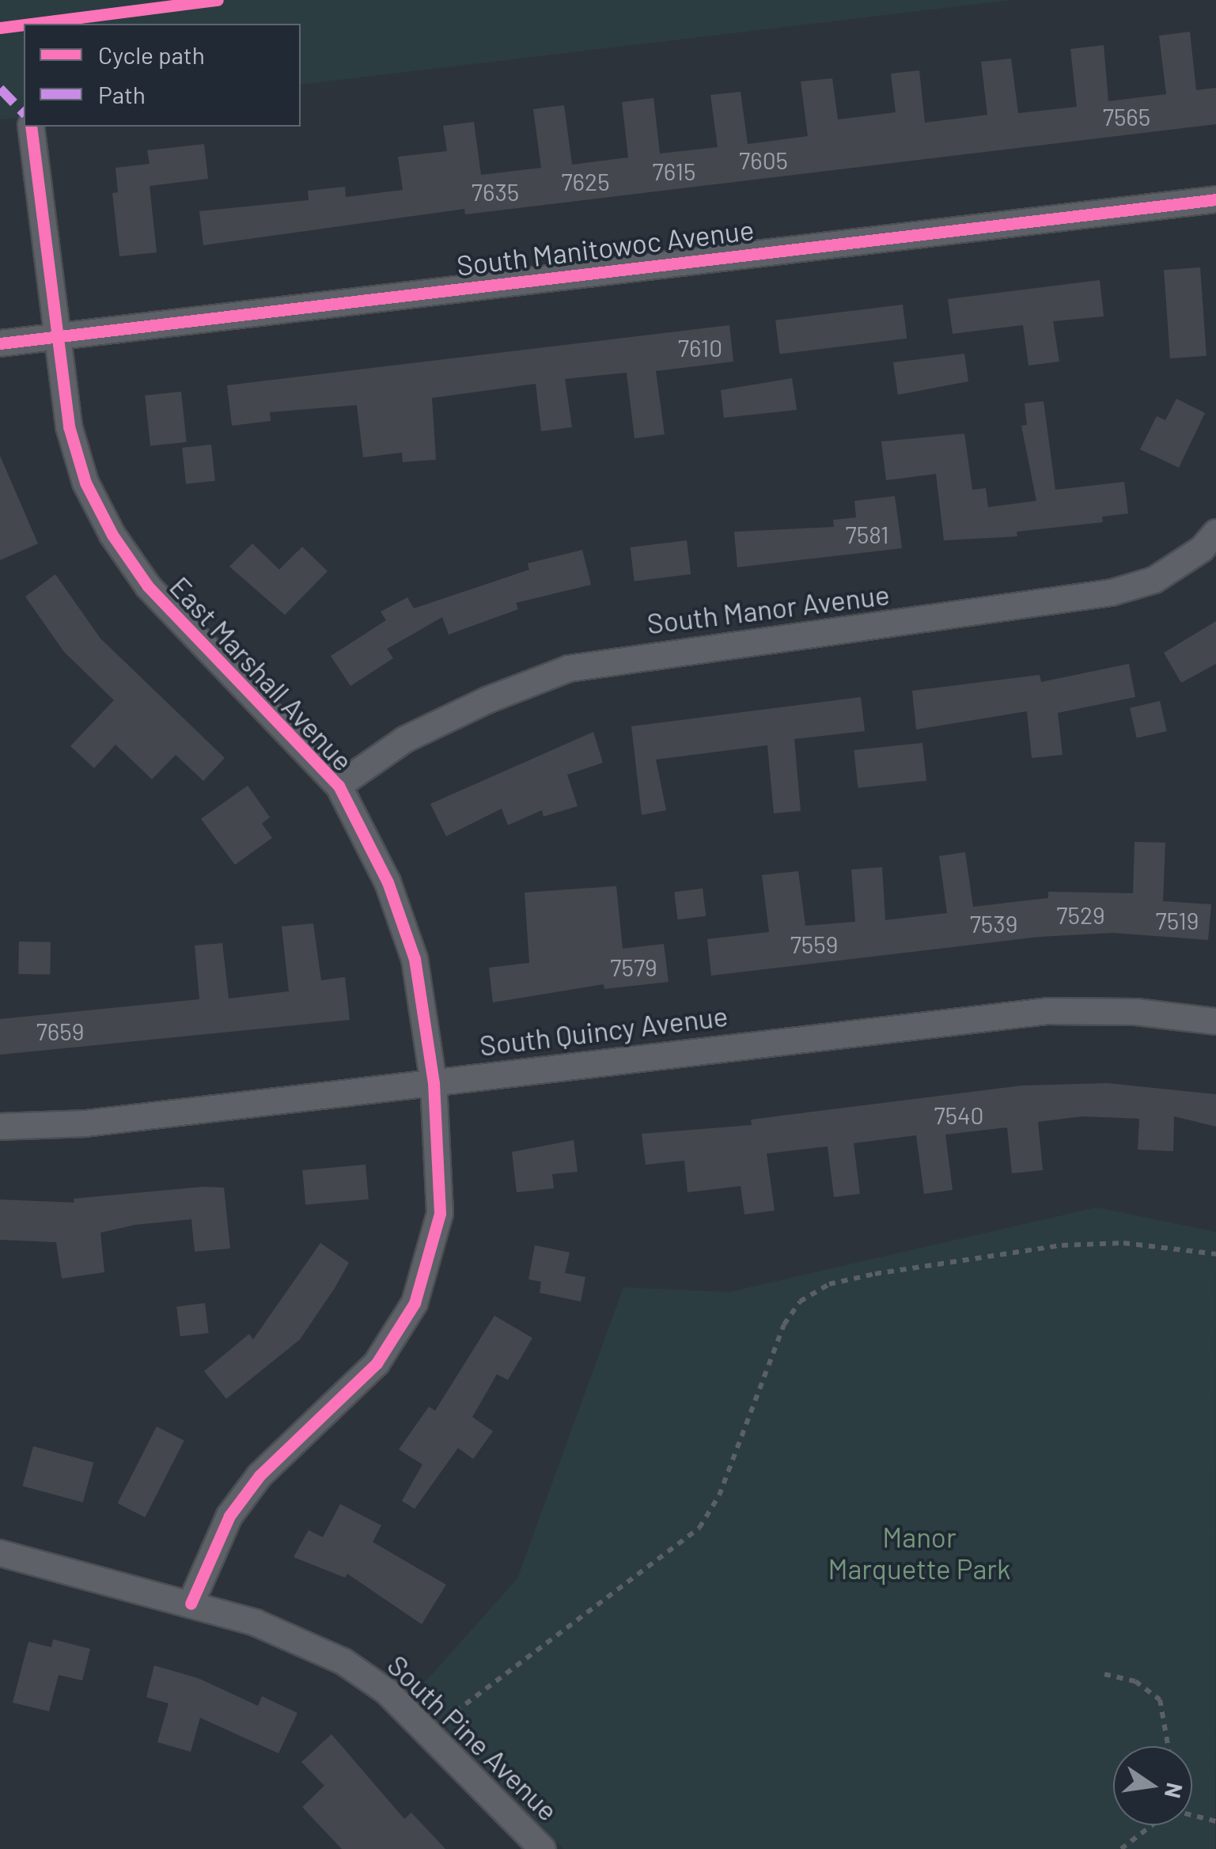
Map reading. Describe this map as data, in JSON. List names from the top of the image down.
{
  "streets": {
    "street": [
      "South Manitowoc Avenue",
      "South Manor Avenue",
      "East Marshall Avenue",
      "South Quincy Avenue",
      "South Pine Avenue"
    ]
  },
  "crossings": [
    ["South Manitowoc Avenue", "East Marshall Avenue"],
    ["South Manor Avenue", "East Marshall Avenue"],
    ["East Marshall Avenue", "South Quincy Avenue"],
    ["East Marshall Avenue", "South Pine Avenue"]
  ],
  "parks": ["Manor Marquette Park"],
  "house_numbers": [
    "7565",
    "7605",
    "7615",
    "7625",
    "7635",
    "7610",
    "7581",
    "7529",
    "7519",
    "7539",
    "7559",
    "7579",
    "7659",
    "7540"
  ],
  "legend": ["Cycle path", "Path"],
  "north": "right"
}
